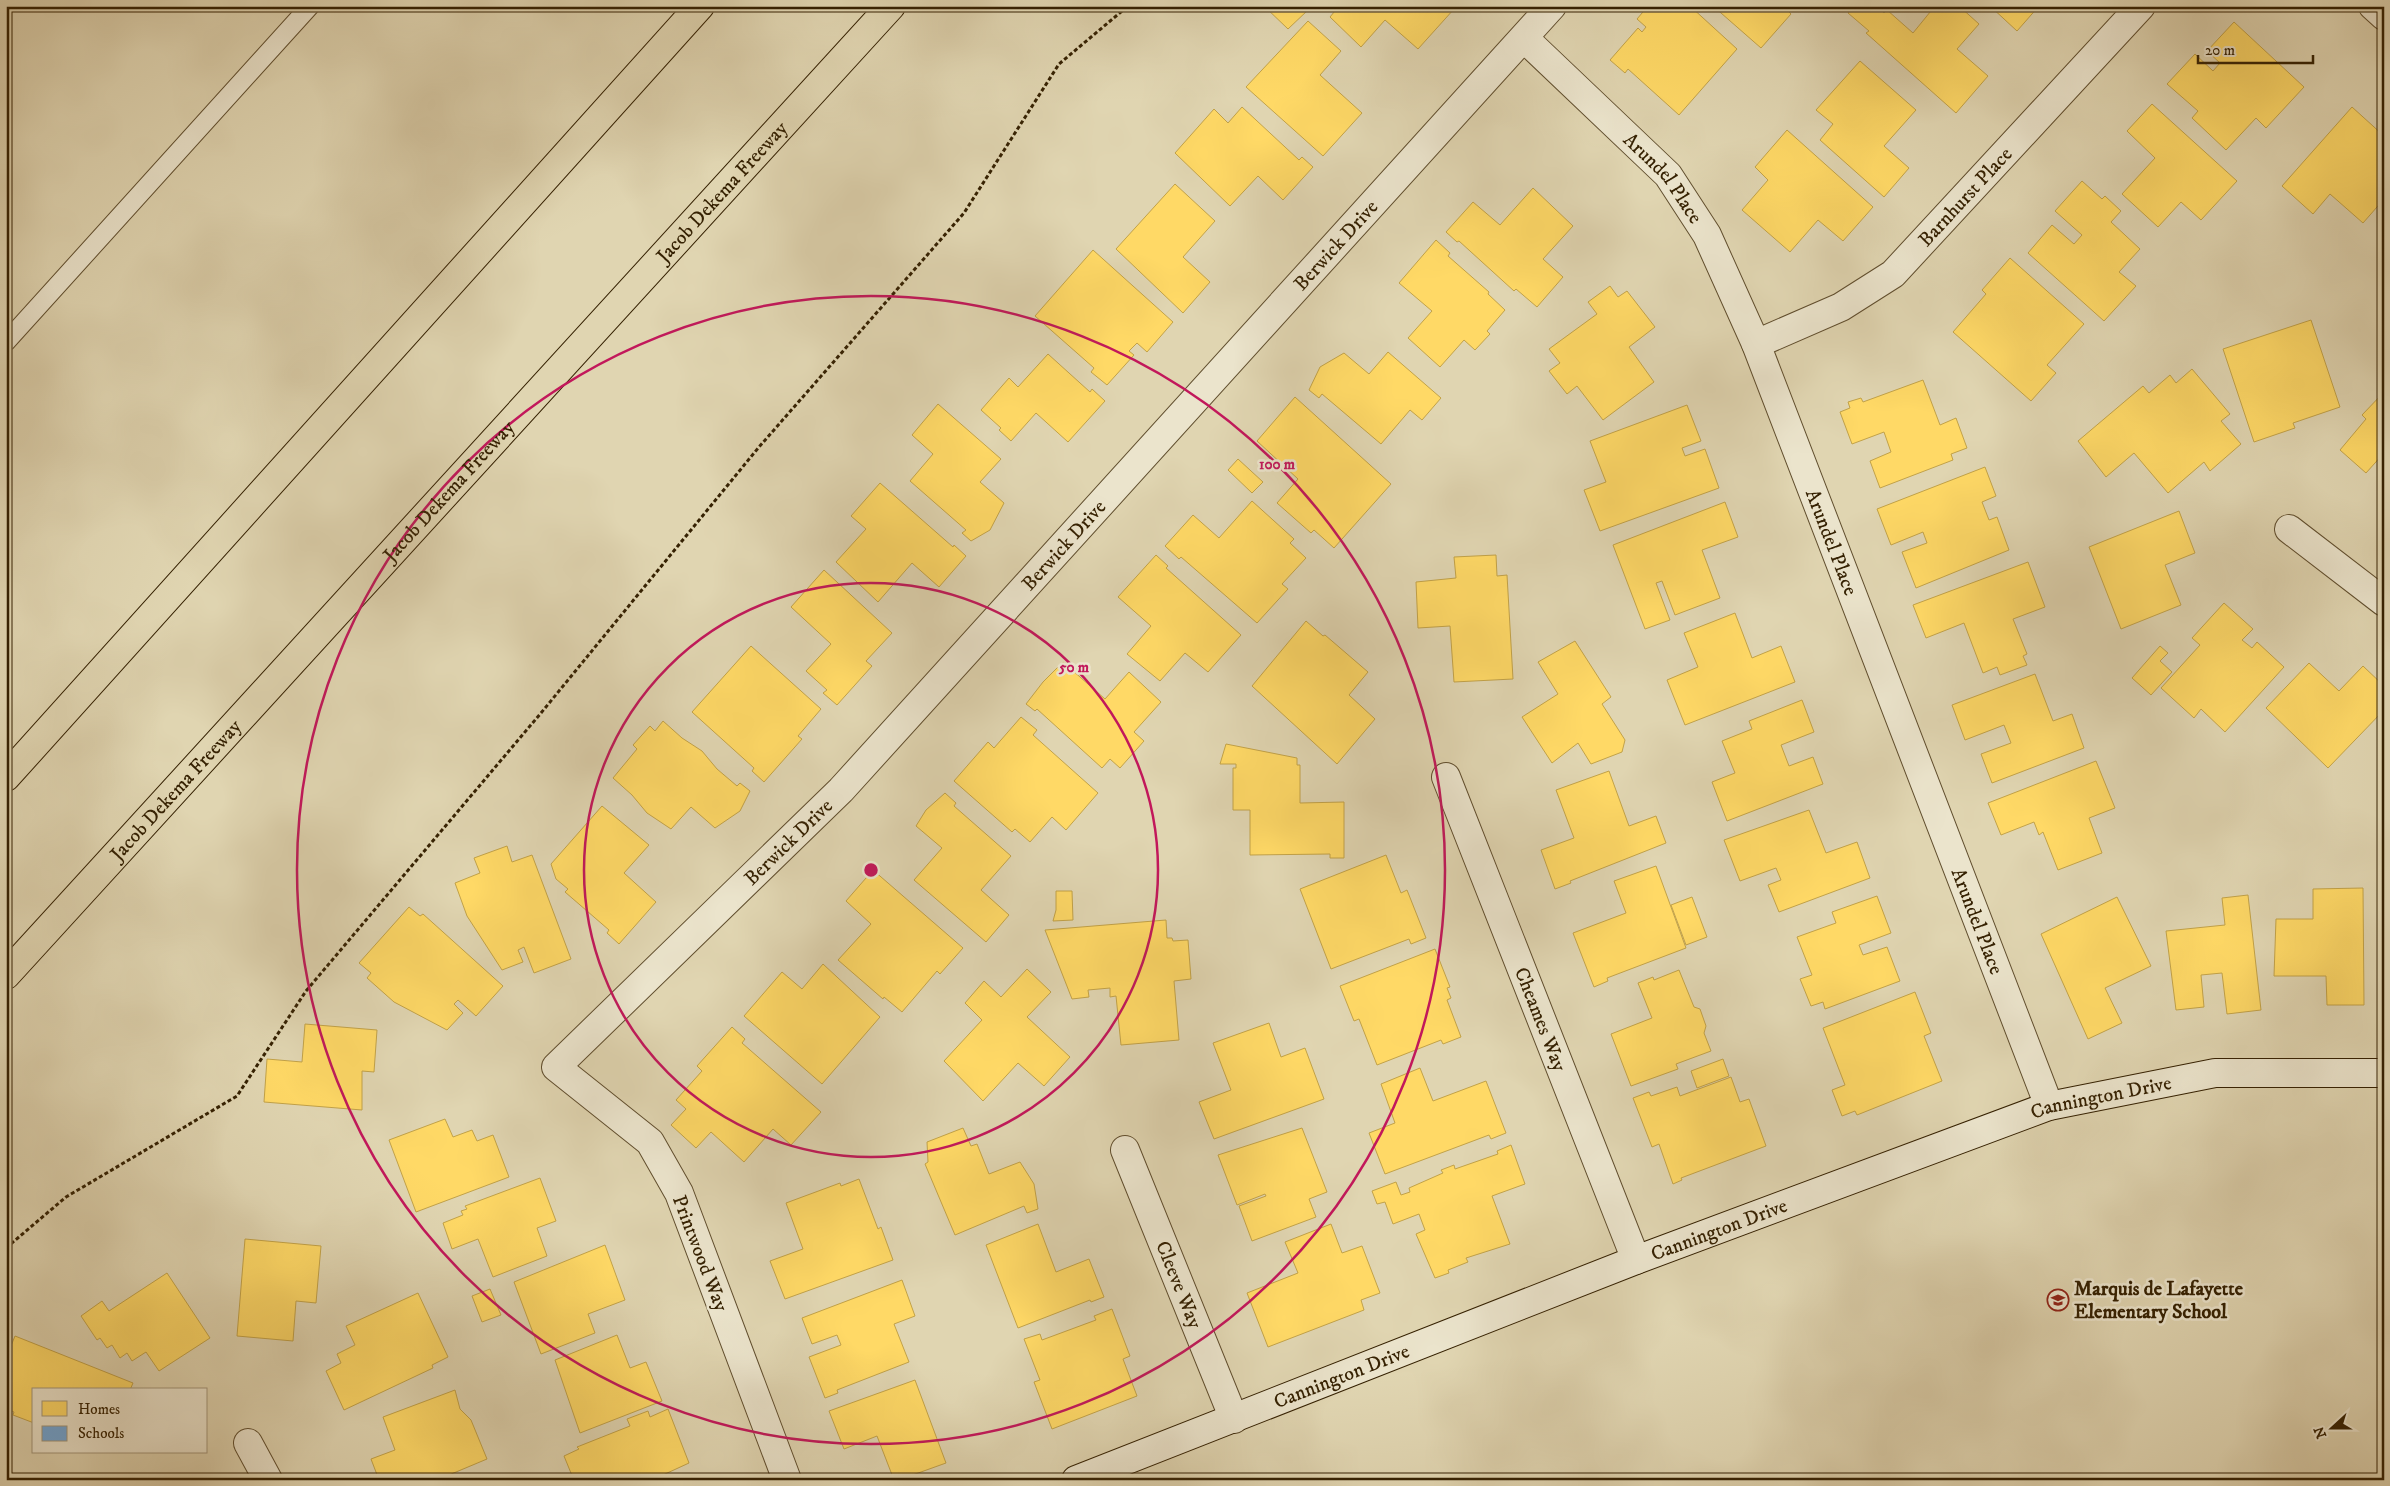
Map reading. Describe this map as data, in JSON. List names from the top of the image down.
{
  "streets": {
    "highway": ["Jacob Dekema Freeway"],
    "street": [
      "Arundel Place",
      "Barnhurst Place",
      "Berwick Drive",
      "Cheames Way",
      "Cannington Drive",
      "Printwood Way",
      "Cleeve Way"
    ]
  },
  "crossings": [
    ["Arundel Place", "Barnhurst Place"],
    ["Arundel Place", "Berwick Drive"],
    ["Arundel Place", "Cannington Drive"],
    ["Berwick Drive", "Printwood Way"],
    ["Cheames Way", "Cannington Drive"],
    ["Cannington Drive", "Cleeve Way"]
  ],
  "places": {
    "school or university": ["Marquis de Lafayette Elementary School"]
  },
  "legend": ["Homes", "Schools"],
  "scale_bar": "20 m",
  "north": "left",
  "rings": ["100 m", "50 m"]
}
